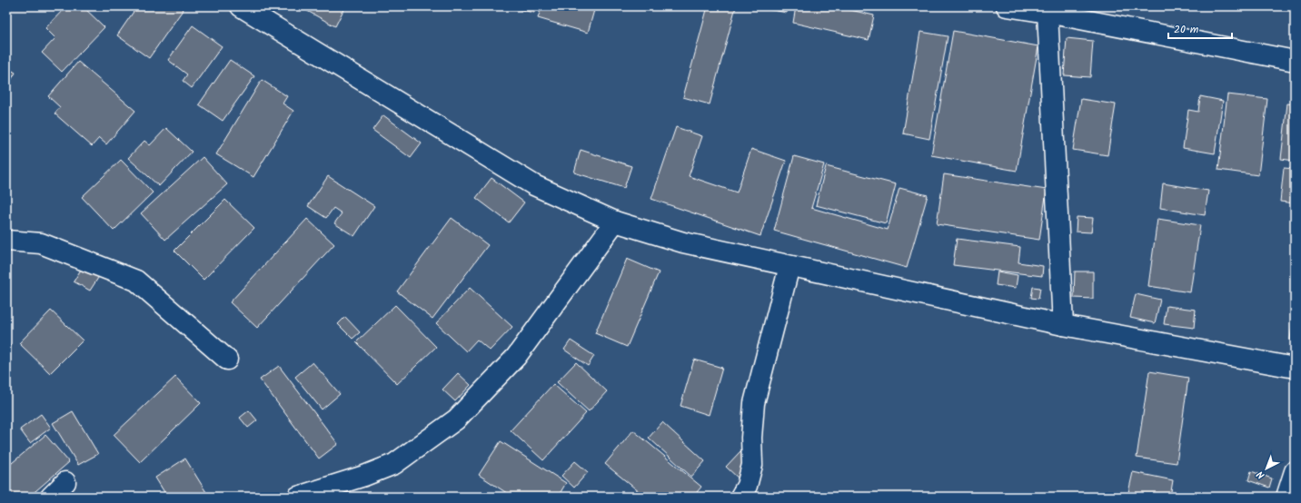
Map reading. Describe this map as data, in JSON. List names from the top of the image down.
{
  "scale_bar": "20 m",
  "north": "bottom left"
}
